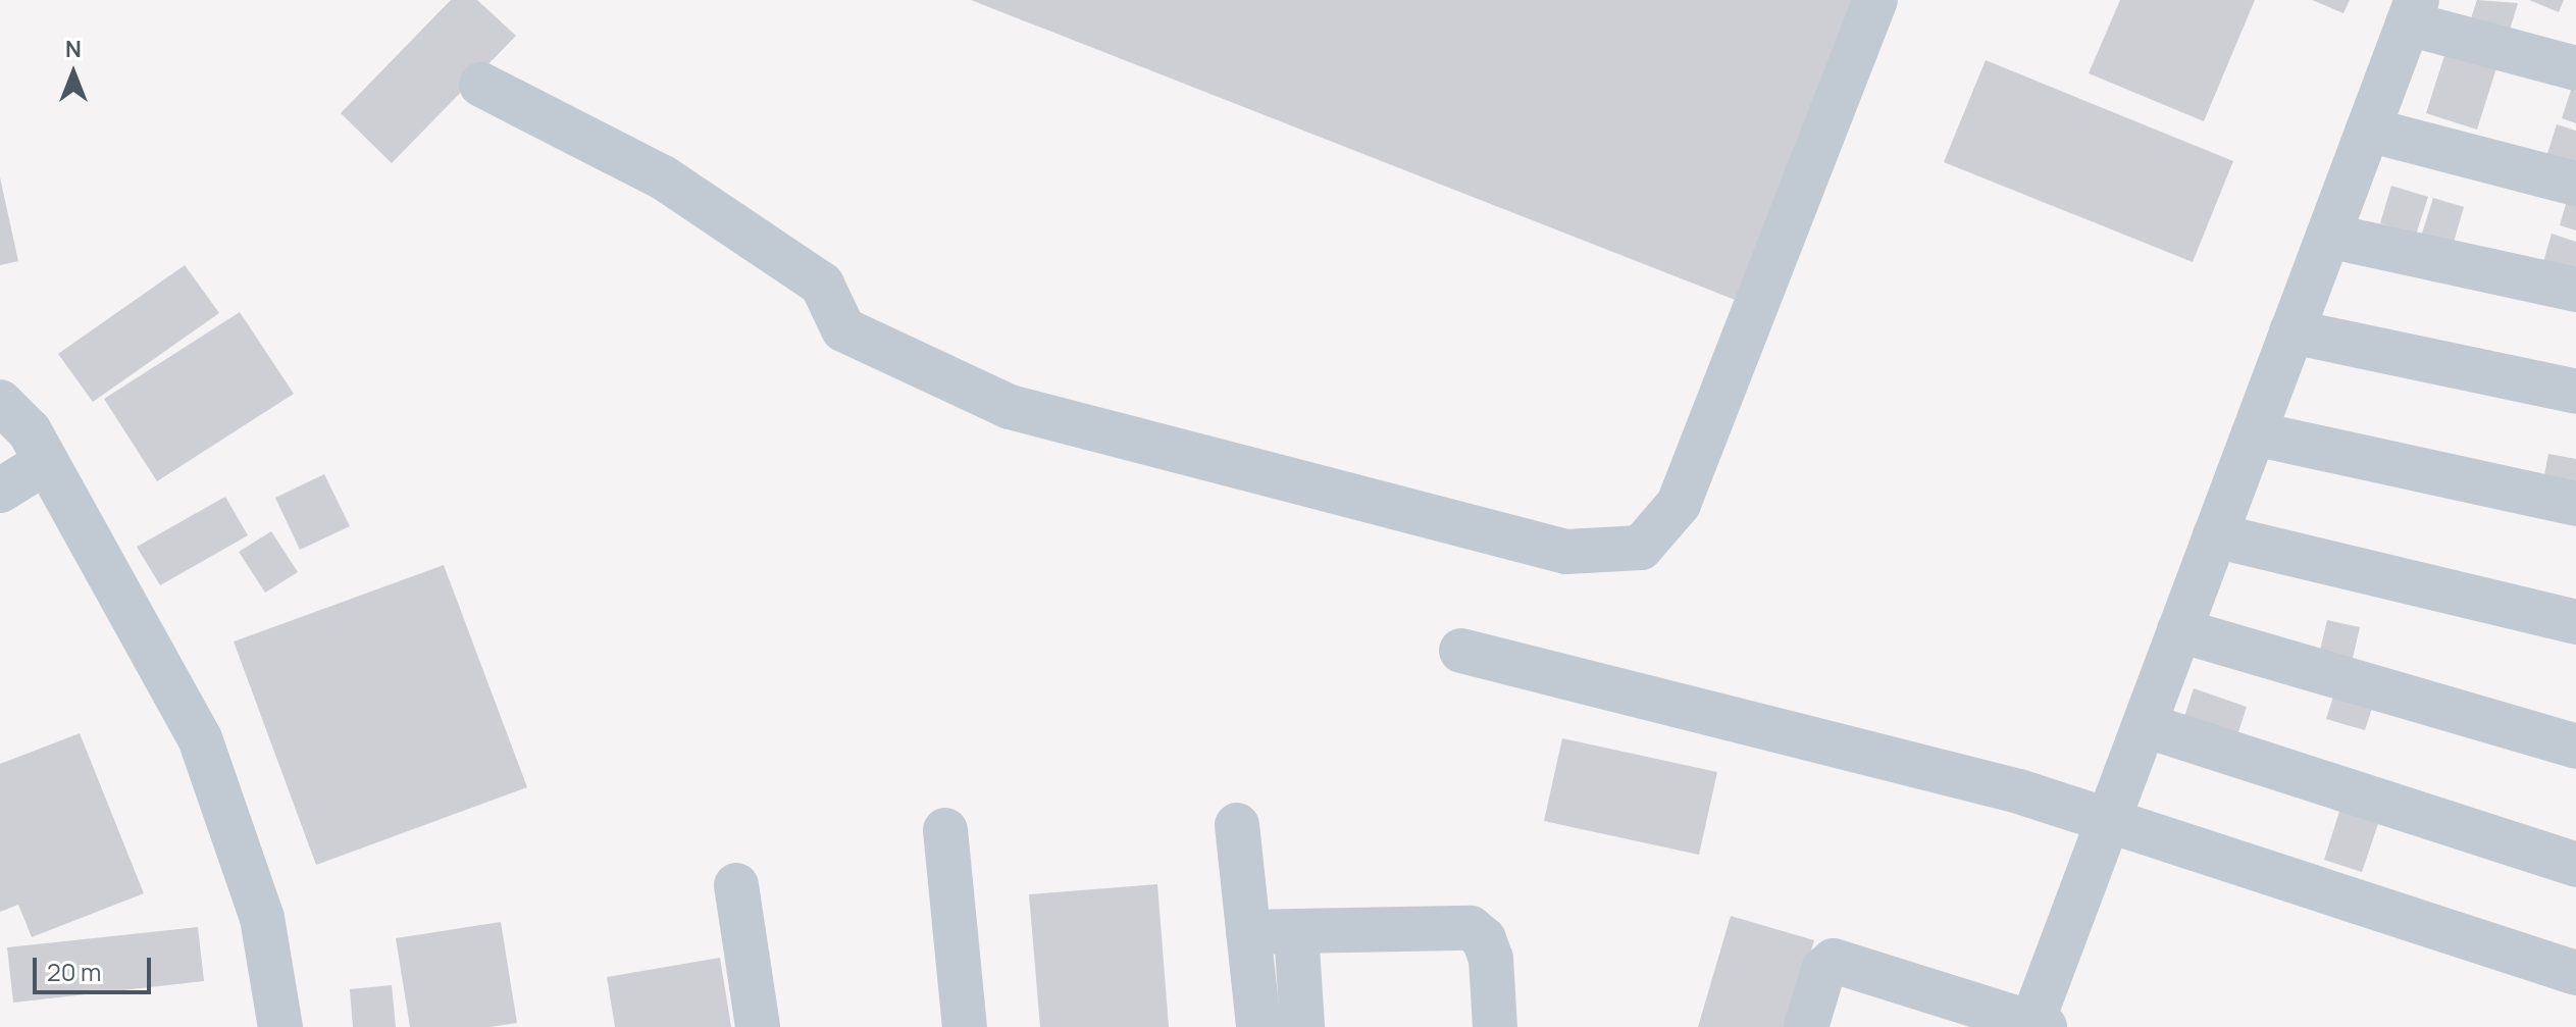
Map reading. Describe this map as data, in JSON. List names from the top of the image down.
{
  "scale_bar": "20 m",
  "north": "top"
}
